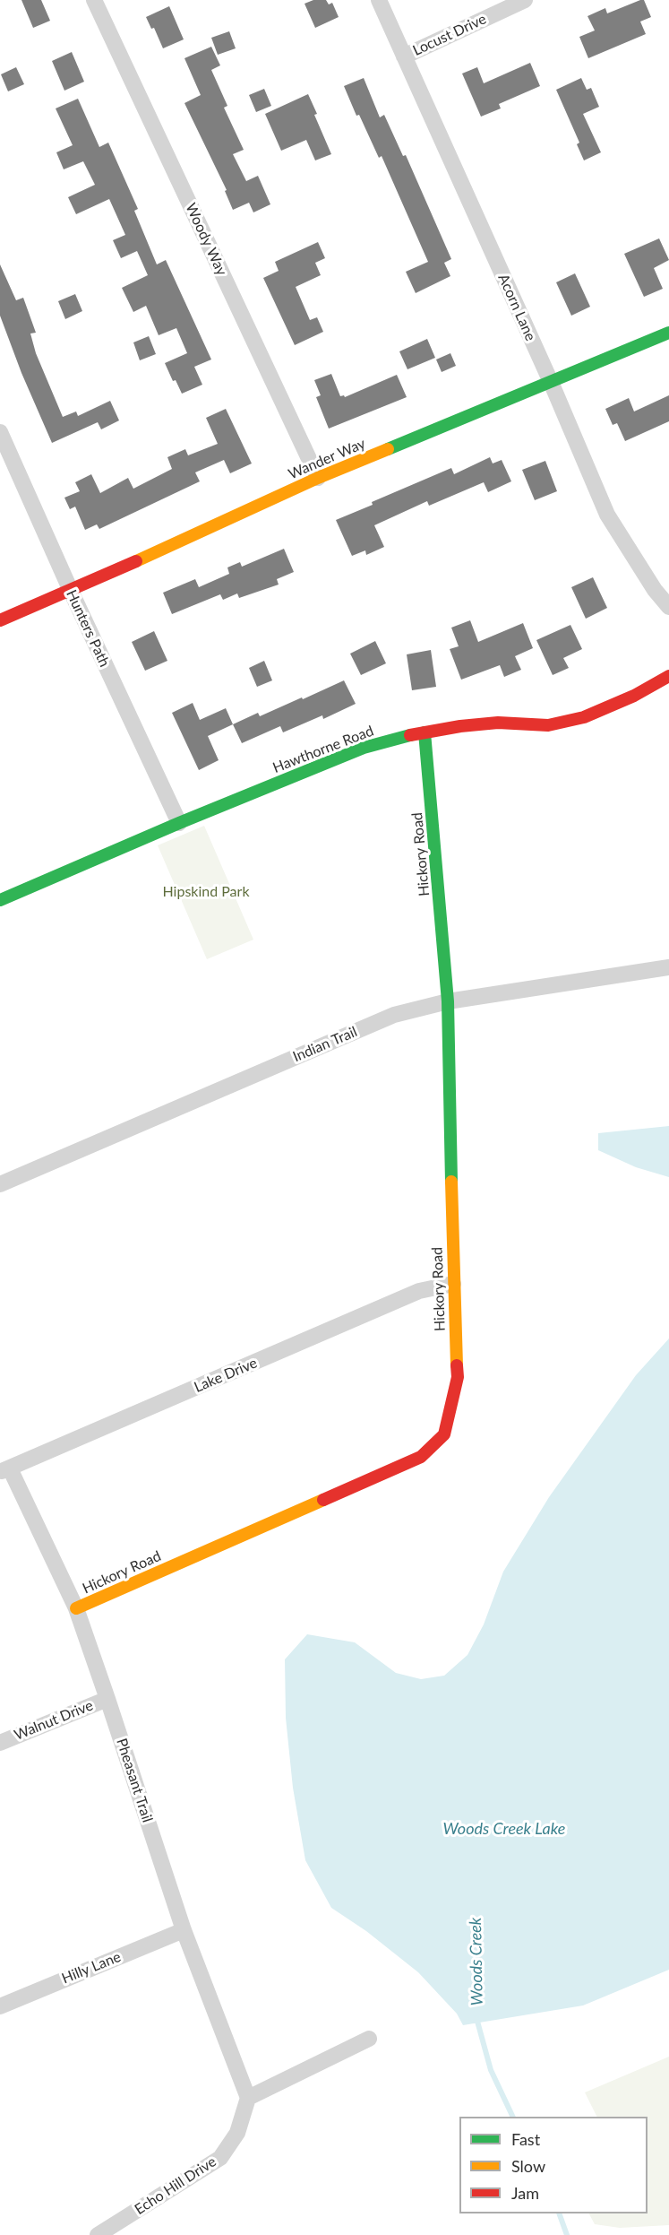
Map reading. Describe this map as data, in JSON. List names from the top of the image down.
{
  "streets": {
    "street": [
      "Locust Drive",
      "Woody Way",
      "Acorn Lane",
      "Wander Way",
      "Hunters Path",
      "Hawthorne Road",
      "Hickory Road",
      "Indian Trail",
      "Lake Drive",
      "Walnut Drive",
      "Pheasant Trail",
      "Hilly Lane",
      "Echo Hill Drive"
    ]
  },
  "crossings": [
    ["Locust Drive", "Acorn Lane"],
    ["Woody Way", "Wander Way"],
    ["Acorn Lane", "Wander Way"],
    ["Wander Way", "Hunters Path"],
    ["Hunters Path", "Hawthorne Road"],
    ["Hawthorne Road", "Hickory Road"],
    ["Hickory Road", "Indian Trail"],
    ["Hickory Road", "Lake Drive"],
    ["Hickory Road", "Pheasant Trail"],
    ["Lake Drive", "Pheasant Trail"],
    ["Walnut Drive", "Pheasant Trail"],
    ["Pheasant Trail", "Hilly Lane"],
    ["Pheasant Trail", "Echo Hill Drive"]
  ],
  "water": ["Woods Creek Lake", "Woods Creek"],
  "parks": ["Hipskind Park"],
  "legend": ["Fast", "Slow", "Jam"]
}
